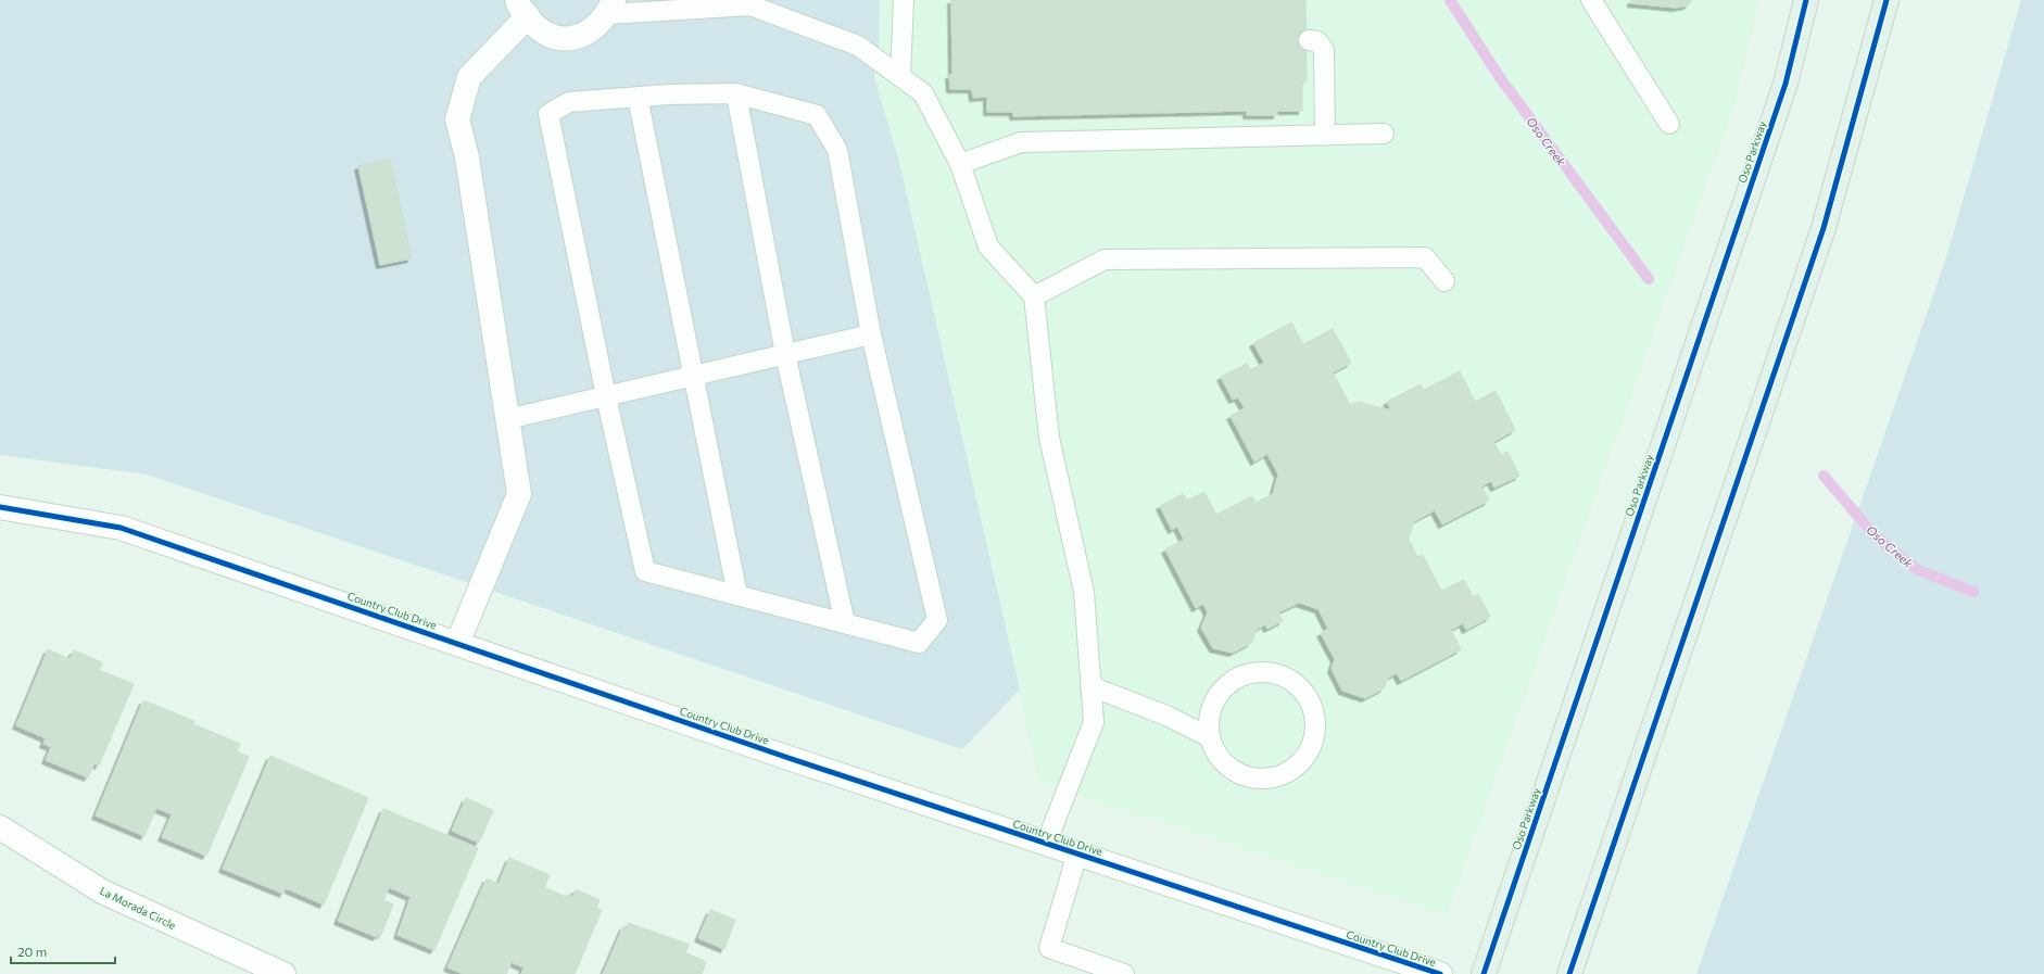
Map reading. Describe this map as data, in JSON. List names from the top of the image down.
{
  "streets": {
    "main road": ["Oso Parkway"],
    "street": ["Country Club Drive", "La Morada Circle"]
  },
  "water": ["Oso Creek"],
  "scale_bar": "20 m"
}
